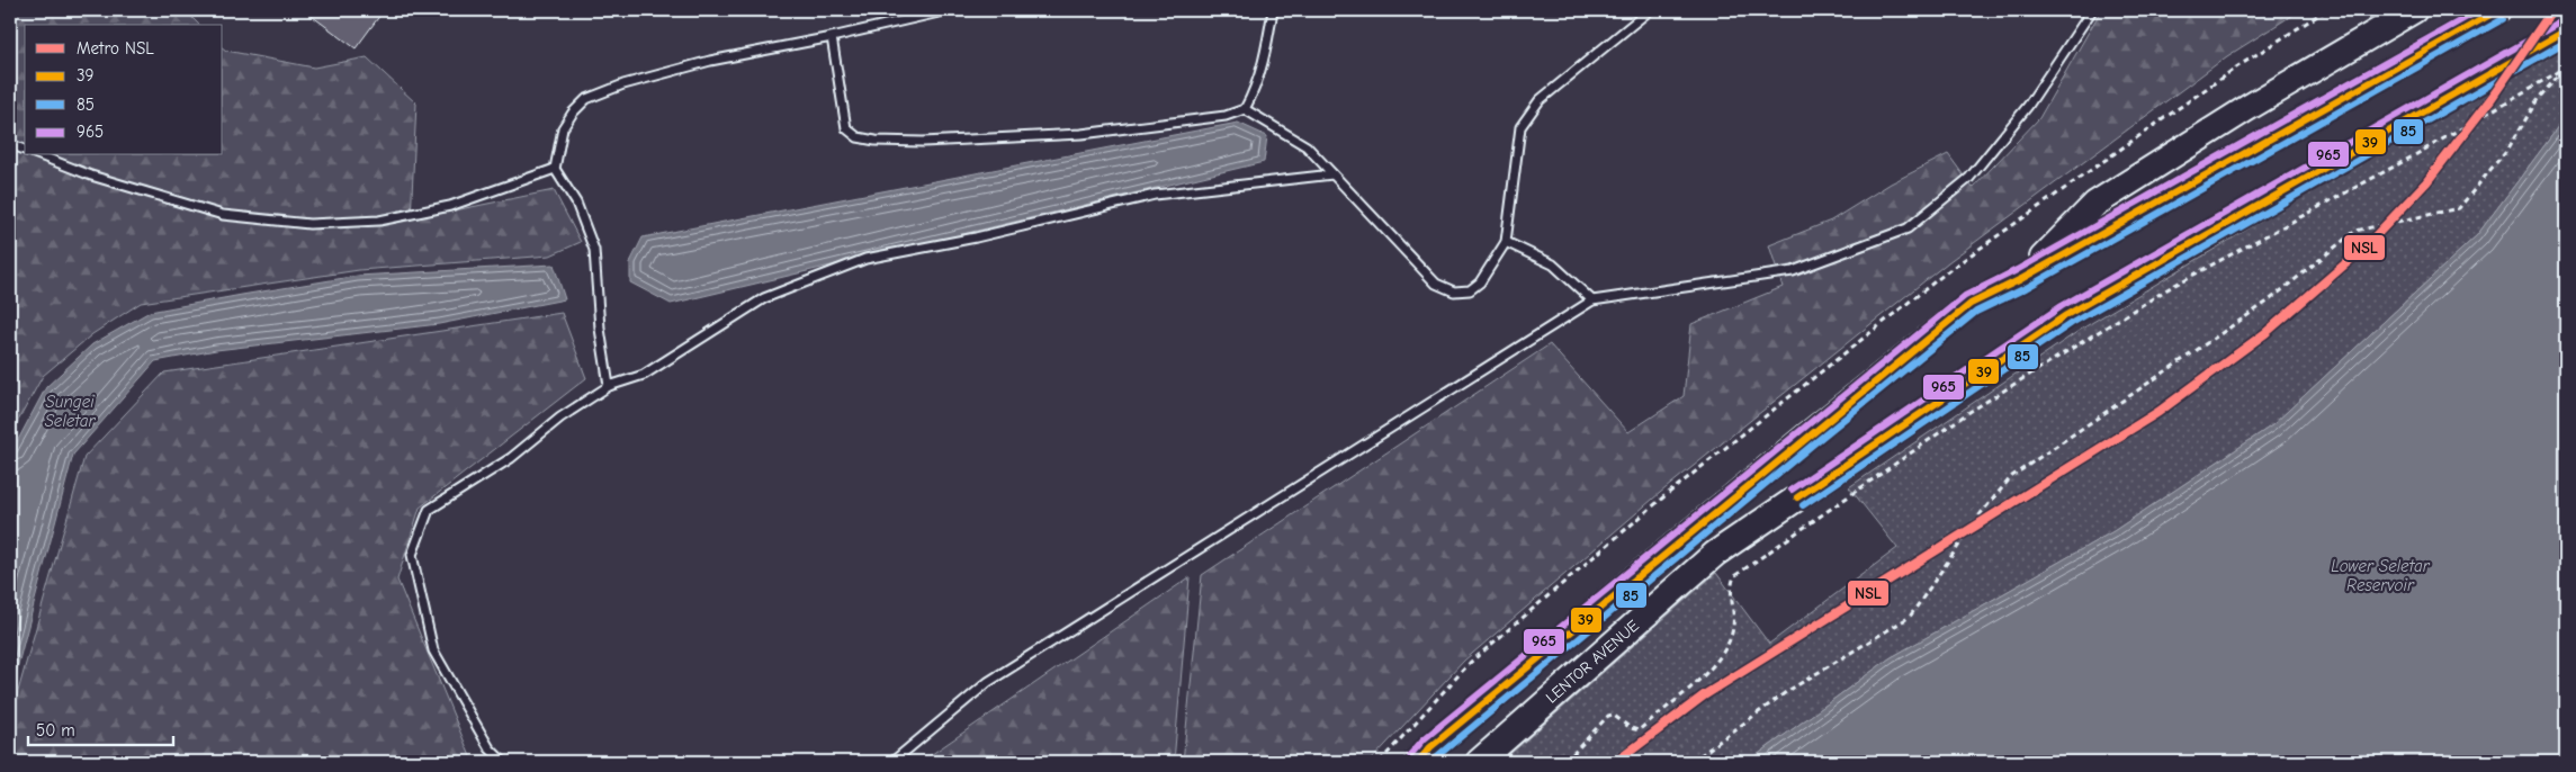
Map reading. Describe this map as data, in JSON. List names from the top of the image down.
{
  "streets": {
    "main road": ["LENTOR AVENUE"]
  },
  "water": ["Sungei Seletar", "Lower Seletar Reservoir"],
  "lines": [
    "metro line NSL",
    "transit line 39",
    "transit line 965",
    "transit line 85"
  ],
  "legend": [
    "Metro NSL",
    "39",
    "85",
    "965"
  ],
  "scale_bar": "50 m"
}
